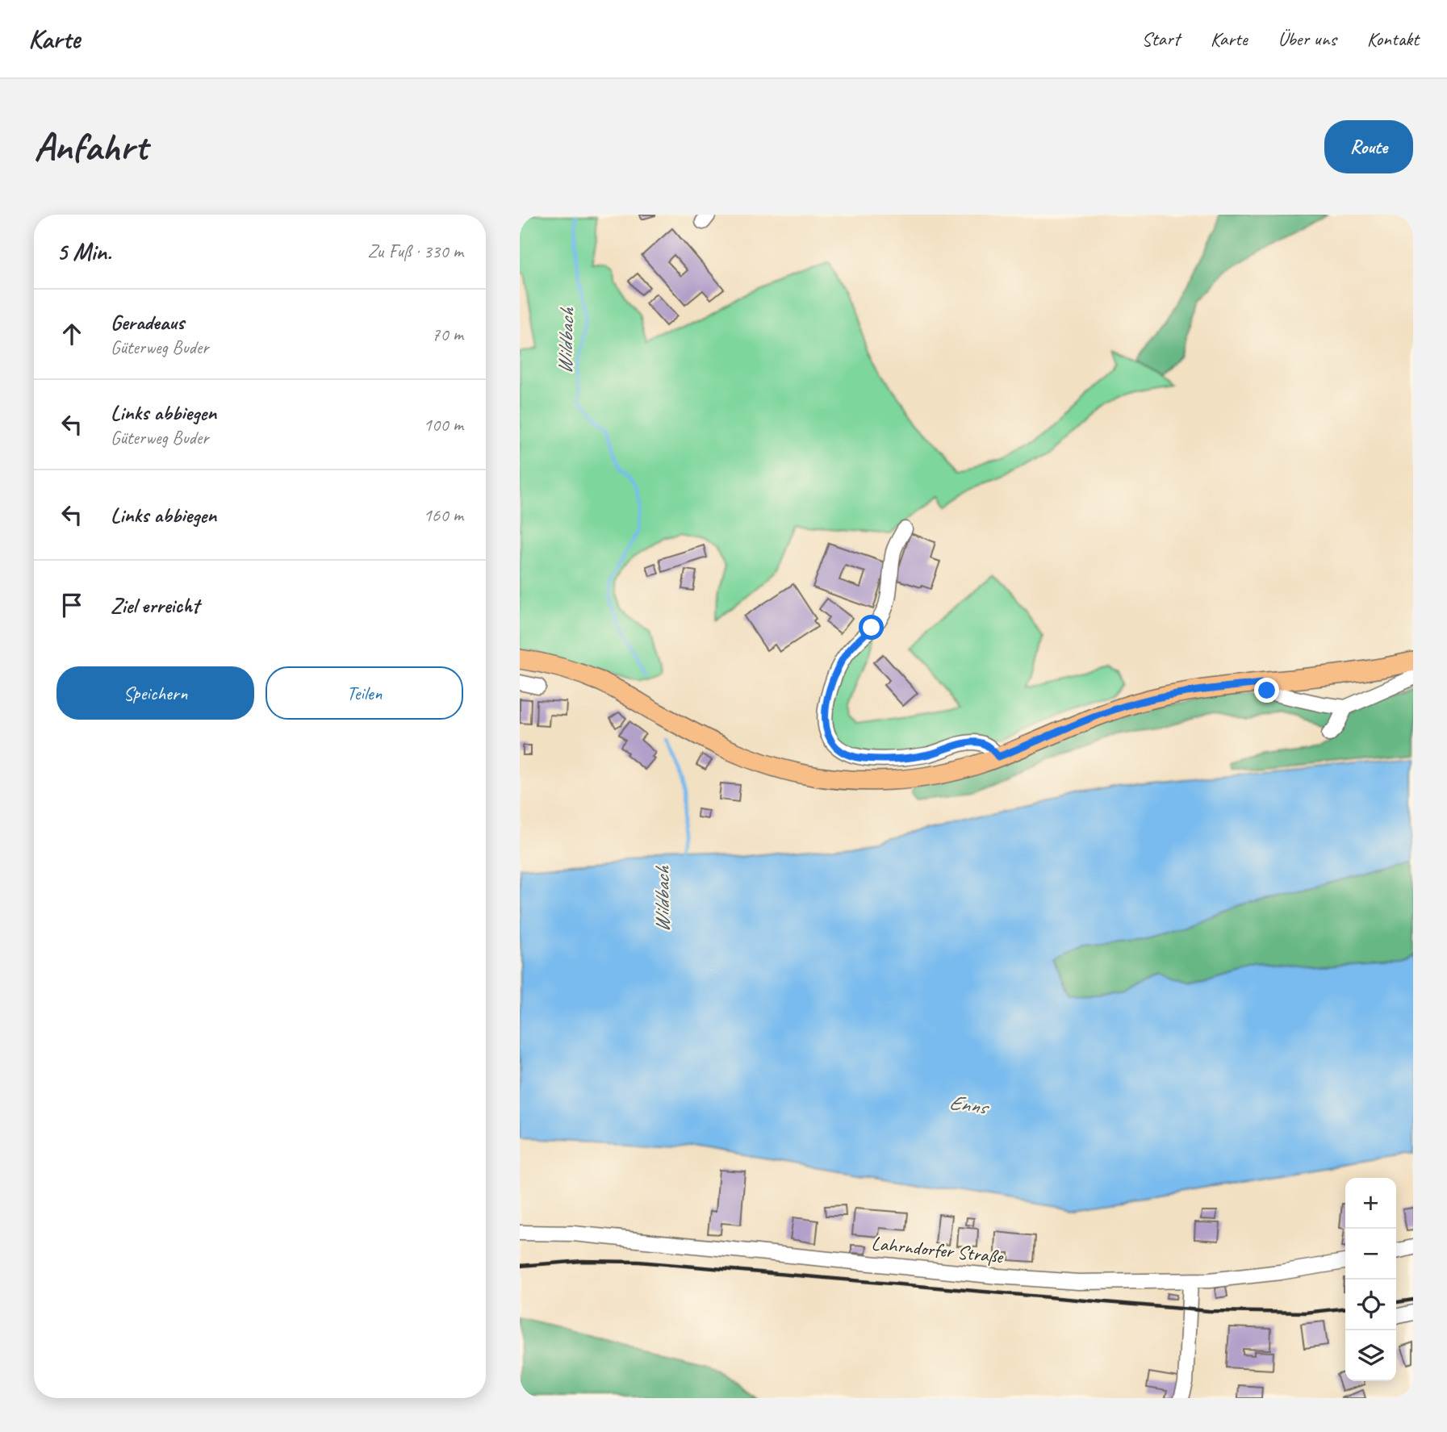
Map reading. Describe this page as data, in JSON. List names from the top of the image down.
{
  "streets": {
    "street": ["Lahrndorfer Straße"]
  },
  "water": ["Wildbach", "Enns"],
  "page": {
    "header": "Karte",
    "nav": [
      "Start",
      "Karte",
      "Über uns",
      "Kontakt"
    ],
    "buttons": [
      "Route",
      ["Speichern", "Teilen"]
    ],
    "title": "Anfahrt",
    "heading": ["5 Min.", "Zu Fuß · 330 m"],
    "list": [
      ["Geradeaus", "Güterweg Buder", "70 m"],
      ["Links abbiegen", "Güterweg Buder", "100 m"],
      ["Links abbiegen", "160 m"],
      "Ziel erreicht"
    ],
    "map_buttons": ["+", "−"]
  }
}
